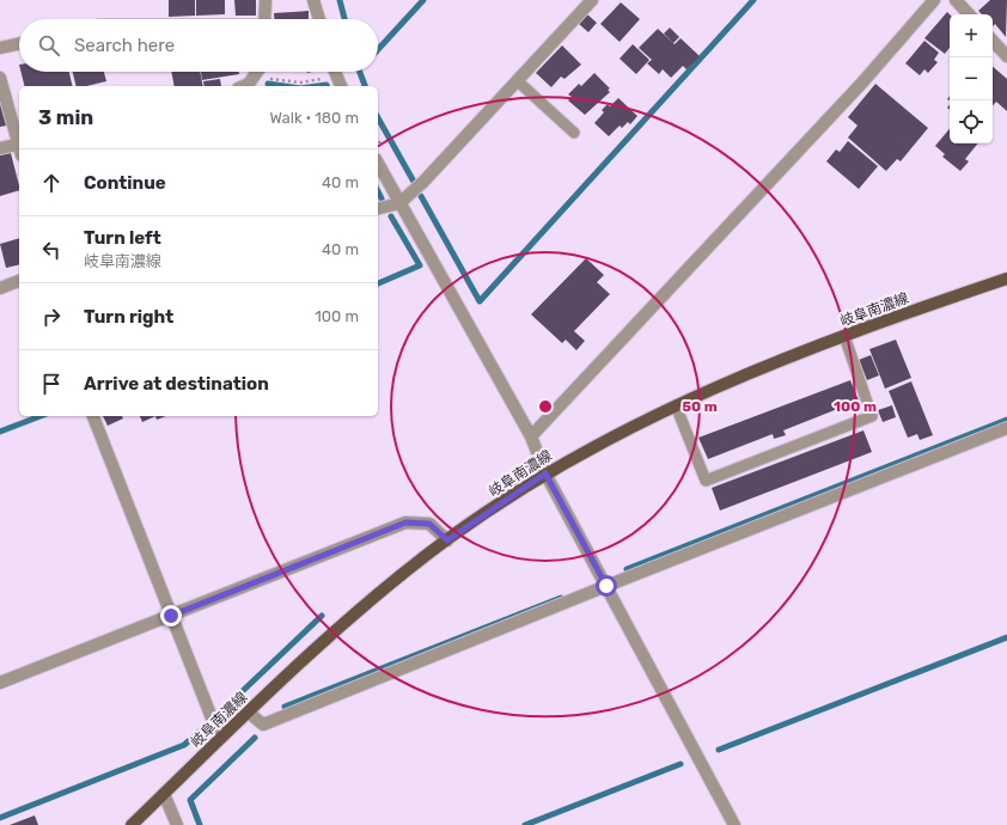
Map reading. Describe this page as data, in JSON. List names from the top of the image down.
{
  "streets": {
    "main road": ["岐阜南濃線"]
  },
  "page": {
    "map_buttons": ["+", "−"],
    "search": "Search here",
    "heading": ["3 min", "Walk · 180 m"],
    "list": [
      ["Continue", "40 m"],
      ["Turn left", "岐阜南濃線", "40 m"],
      ["Turn right", "100 m"],
      "Arrive at destination"
    ]
  },
  "rings": ["50 m", "100 m"]
}
